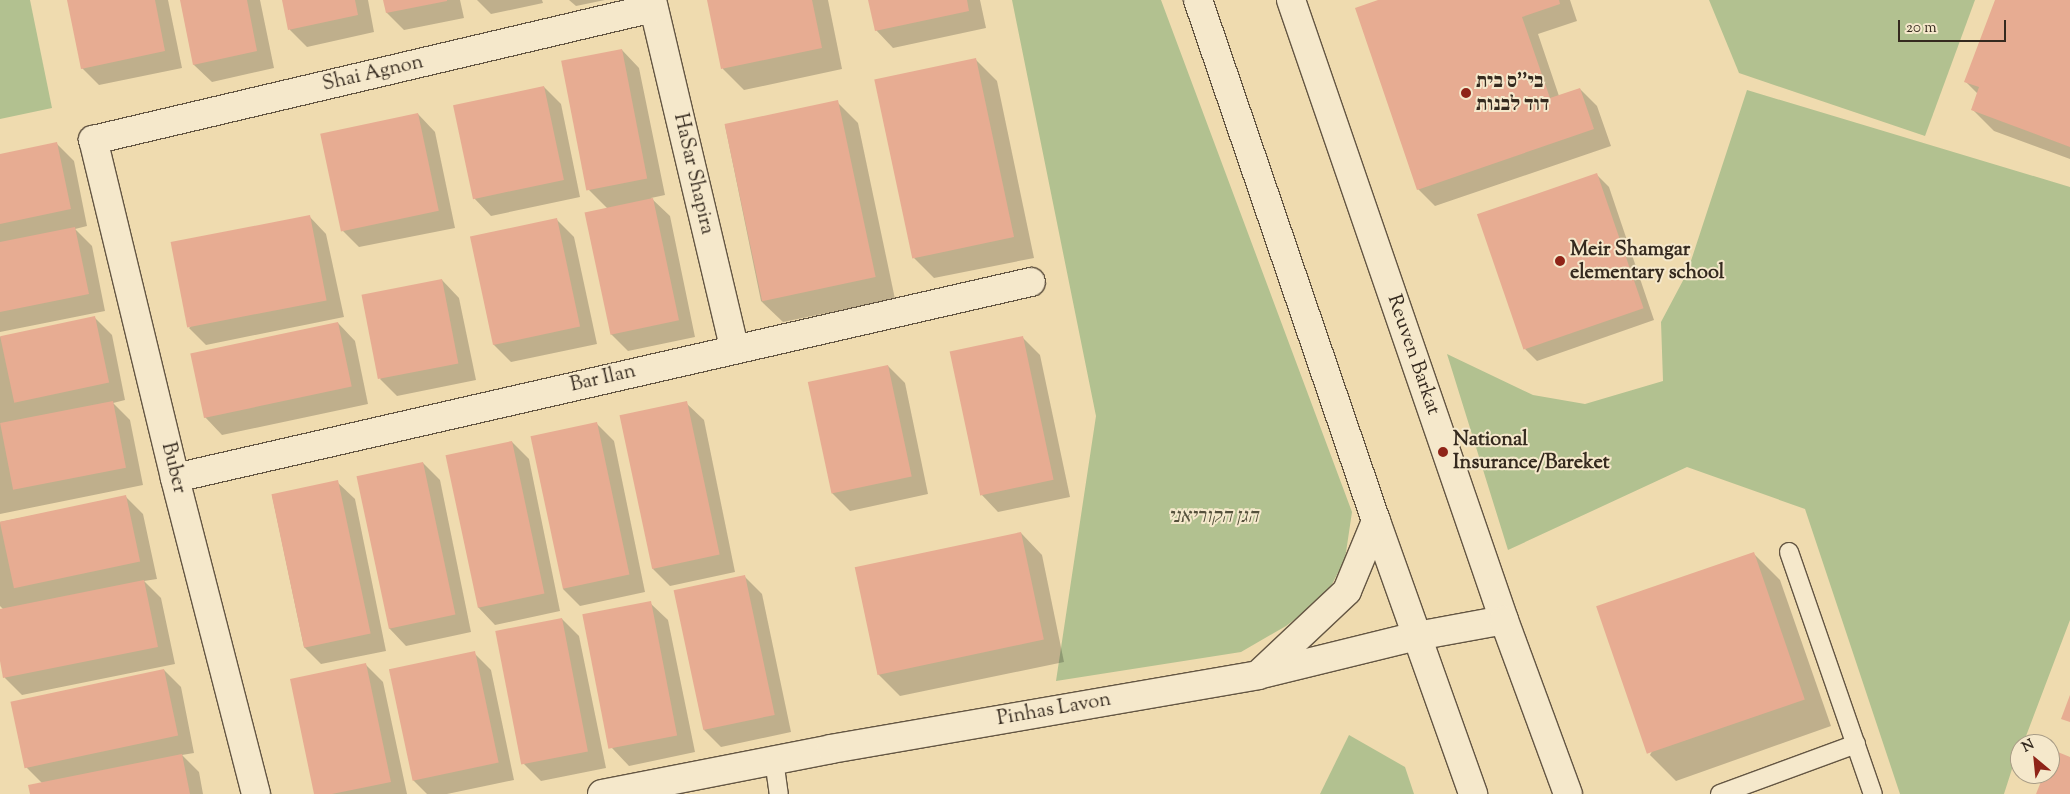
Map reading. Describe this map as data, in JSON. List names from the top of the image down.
{
  "streets": {
    "street": [
      "Shai Agnon",
      "HaSar Shapira",
      "Reuven Barkat",
      "Bar Ilan",
      "Buber",
      "Pinhas Lavon"
    ]
  },
  "crossings": [
    ["Shai Agnon", "HaSar Shapira"],
    ["Shai Agnon", "Buber"],
    ["HaSar Shapira", "Bar Ilan"],
    ["Reuven Barkat", "Pinhas Lavon"],
    ["Bar Ilan", "Buber"]
  ],
  "parks": ["הגן הקוריאני"],
  "places": ["בי''ס בית דוד לבנות", "Meir Shamgar elementary school", "National Insurance/Bareket"],
  "scale_bar": "20 m",
  "north": "top left"
}
